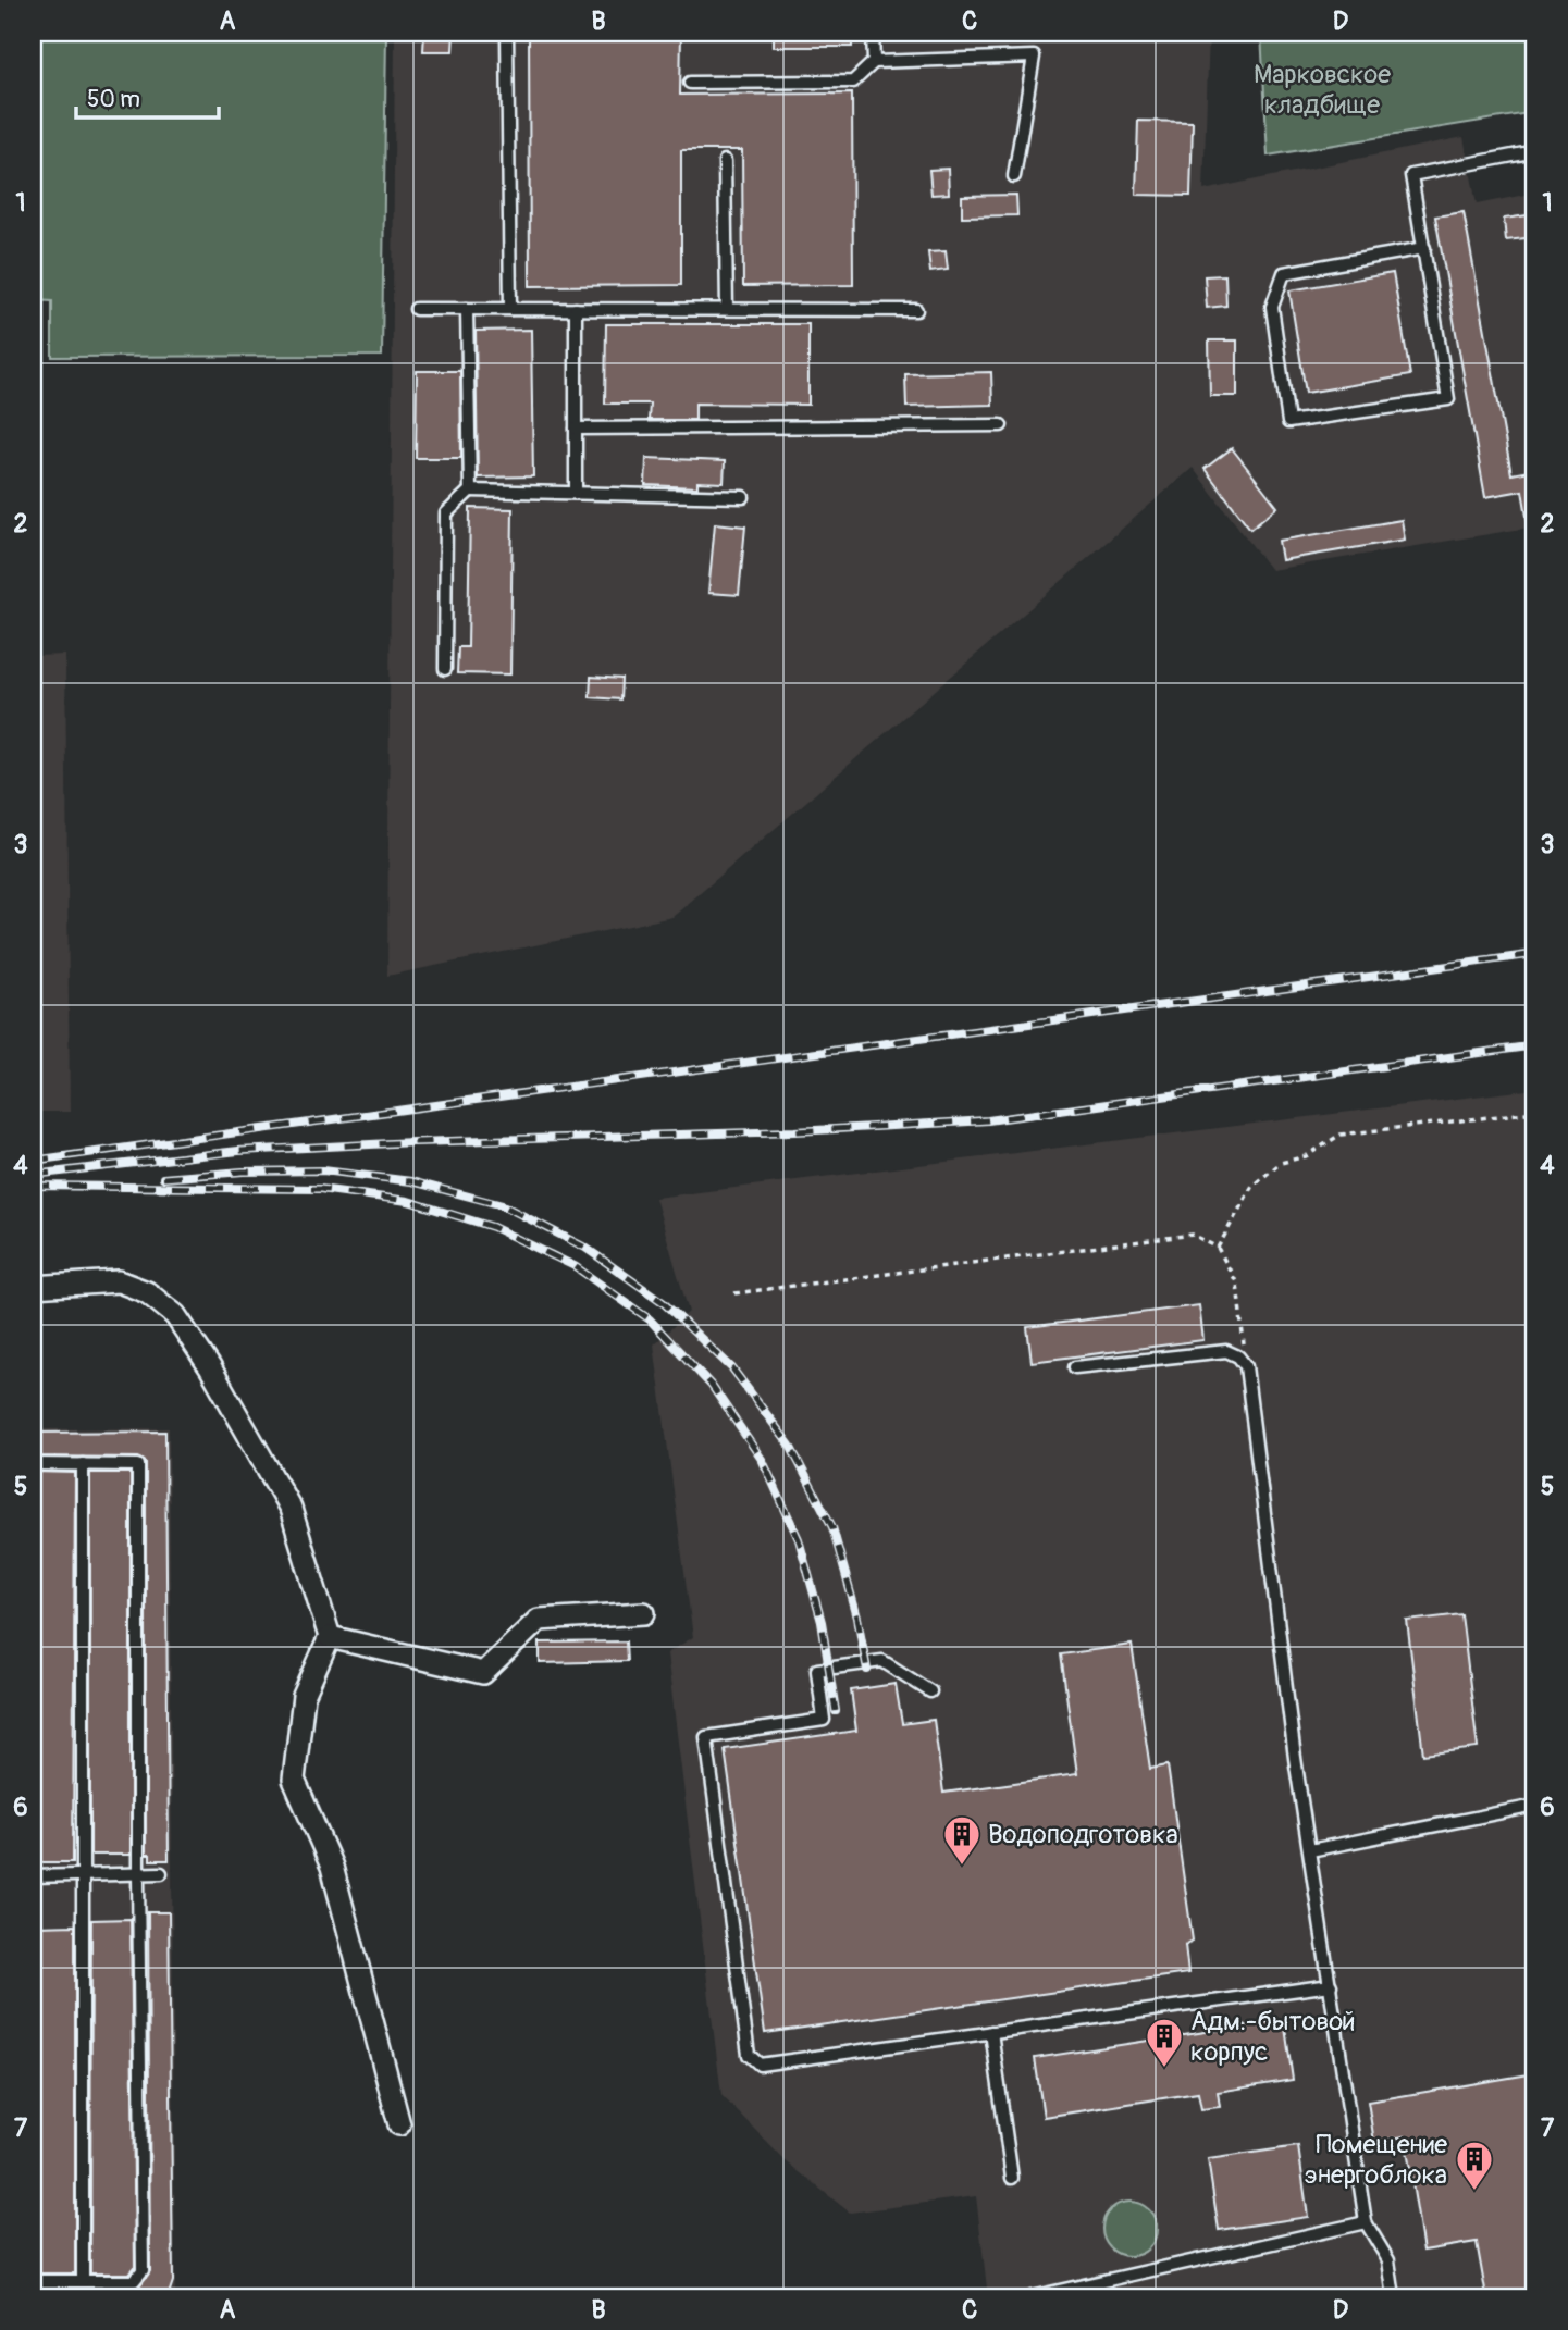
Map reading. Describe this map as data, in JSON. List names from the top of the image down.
{
  "parks": ["Марковское кладбище"],
  "places": {
    "building": ["Водоподготовка", "Адм.-бытовой корпус", "Помещение энергоблока"]
  },
  "scale_bar": "50 m",
  "grid": {
    "columns": [
      "A",
      "B",
      "C",
      "D"
    ],
    "rows": [
      "1",
      "2",
      "3",
      "4",
      "5",
      "6",
      "7"
    ]
  }
}
